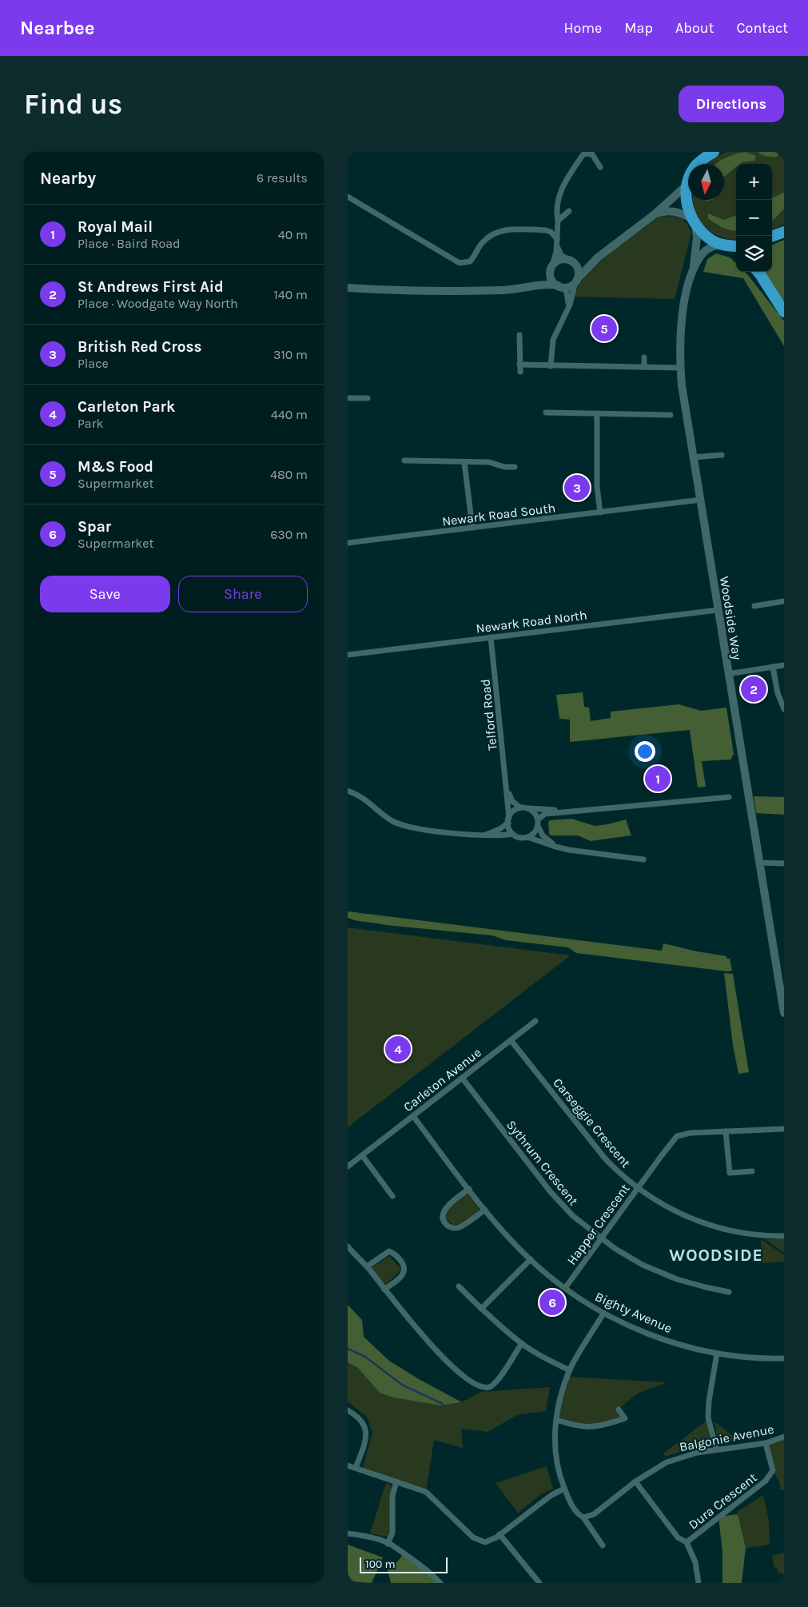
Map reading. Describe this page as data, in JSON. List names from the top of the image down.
{
  "streets": {
    "street": [
      "Newark Road South",
      "Woodside Way",
      "Newark Road North",
      "Telford Road",
      "Carleton Avenue",
      "Carseggie Crescent",
      "Sythrum Crescent",
      "Happer Crescent",
      "Bighty Avenue",
      "Balgonie Avenue",
      "Dura Crescent"
    ]
  },
  "crossings": [
    ["Newark Road South", "Woodside Way"],
    ["Woodside Way", "Newark Road North"],
    ["Newark Road North", "Telford Road"],
    ["Carleton Avenue", "Carseggie Crescent"],
    ["Carleton Avenue", "Sythrum Crescent"],
    ["Carleton Avenue", "Bighty Avenue"],
    ["Carseggie Crescent", "Happer Crescent"],
    ["Sythrum Crescent", "Happer Crescent"],
    ["Happer Crescent", "Bighty Avenue"],
    ["Balgonie Avenue", "Dura Crescent"]
  ],
  "districts": ["WOODSIDE"],
  "scale_bar": "100 m",
  "north": "bottom",
  "page": {
    "header": "Nearbee",
    "nav": [
      "Home",
      "Map",
      "About",
      "Contact"
    ],
    "buttons": [
      "Directions",
      ["Save", "Share"]
    ],
    "title": "Find us",
    "heading": ["Nearby", "6 results"],
    "map_buttons": ["+", "−"],
    "list": [
      {
        "mark": "1",
        "name": "Royal Mail",
        "note": "Place · Baird Road",
        "value": "40 m"
      },
      {
        "mark": "2",
        "name": "St Andrews First Aid",
        "note": "Place · Woodgate Way North",
        "value": "140 m"
      },
      {
        "mark": "3",
        "name": "British Red Cross",
        "note": "Place",
        "value": "310 m"
      },
      {
        "mark": "4",
        "name": "Carleton Park",
        "note": "Park",
        "value": "440 m"
      },
      {
        "mark": "5",
        "name": "M&S Food",
        "note": "Supermarket",
        "value": "480 m"
      },
      {
        "mark": "6",
        "name": "Spar",
        "note": "Supermarket",
        "value": "630 m"
      }
    ],
    "pins": [
      "5",
      "3",
      "2",
      "1",
      "4",
      "6"
    ],
    "scale": "100 m"
  }
}
